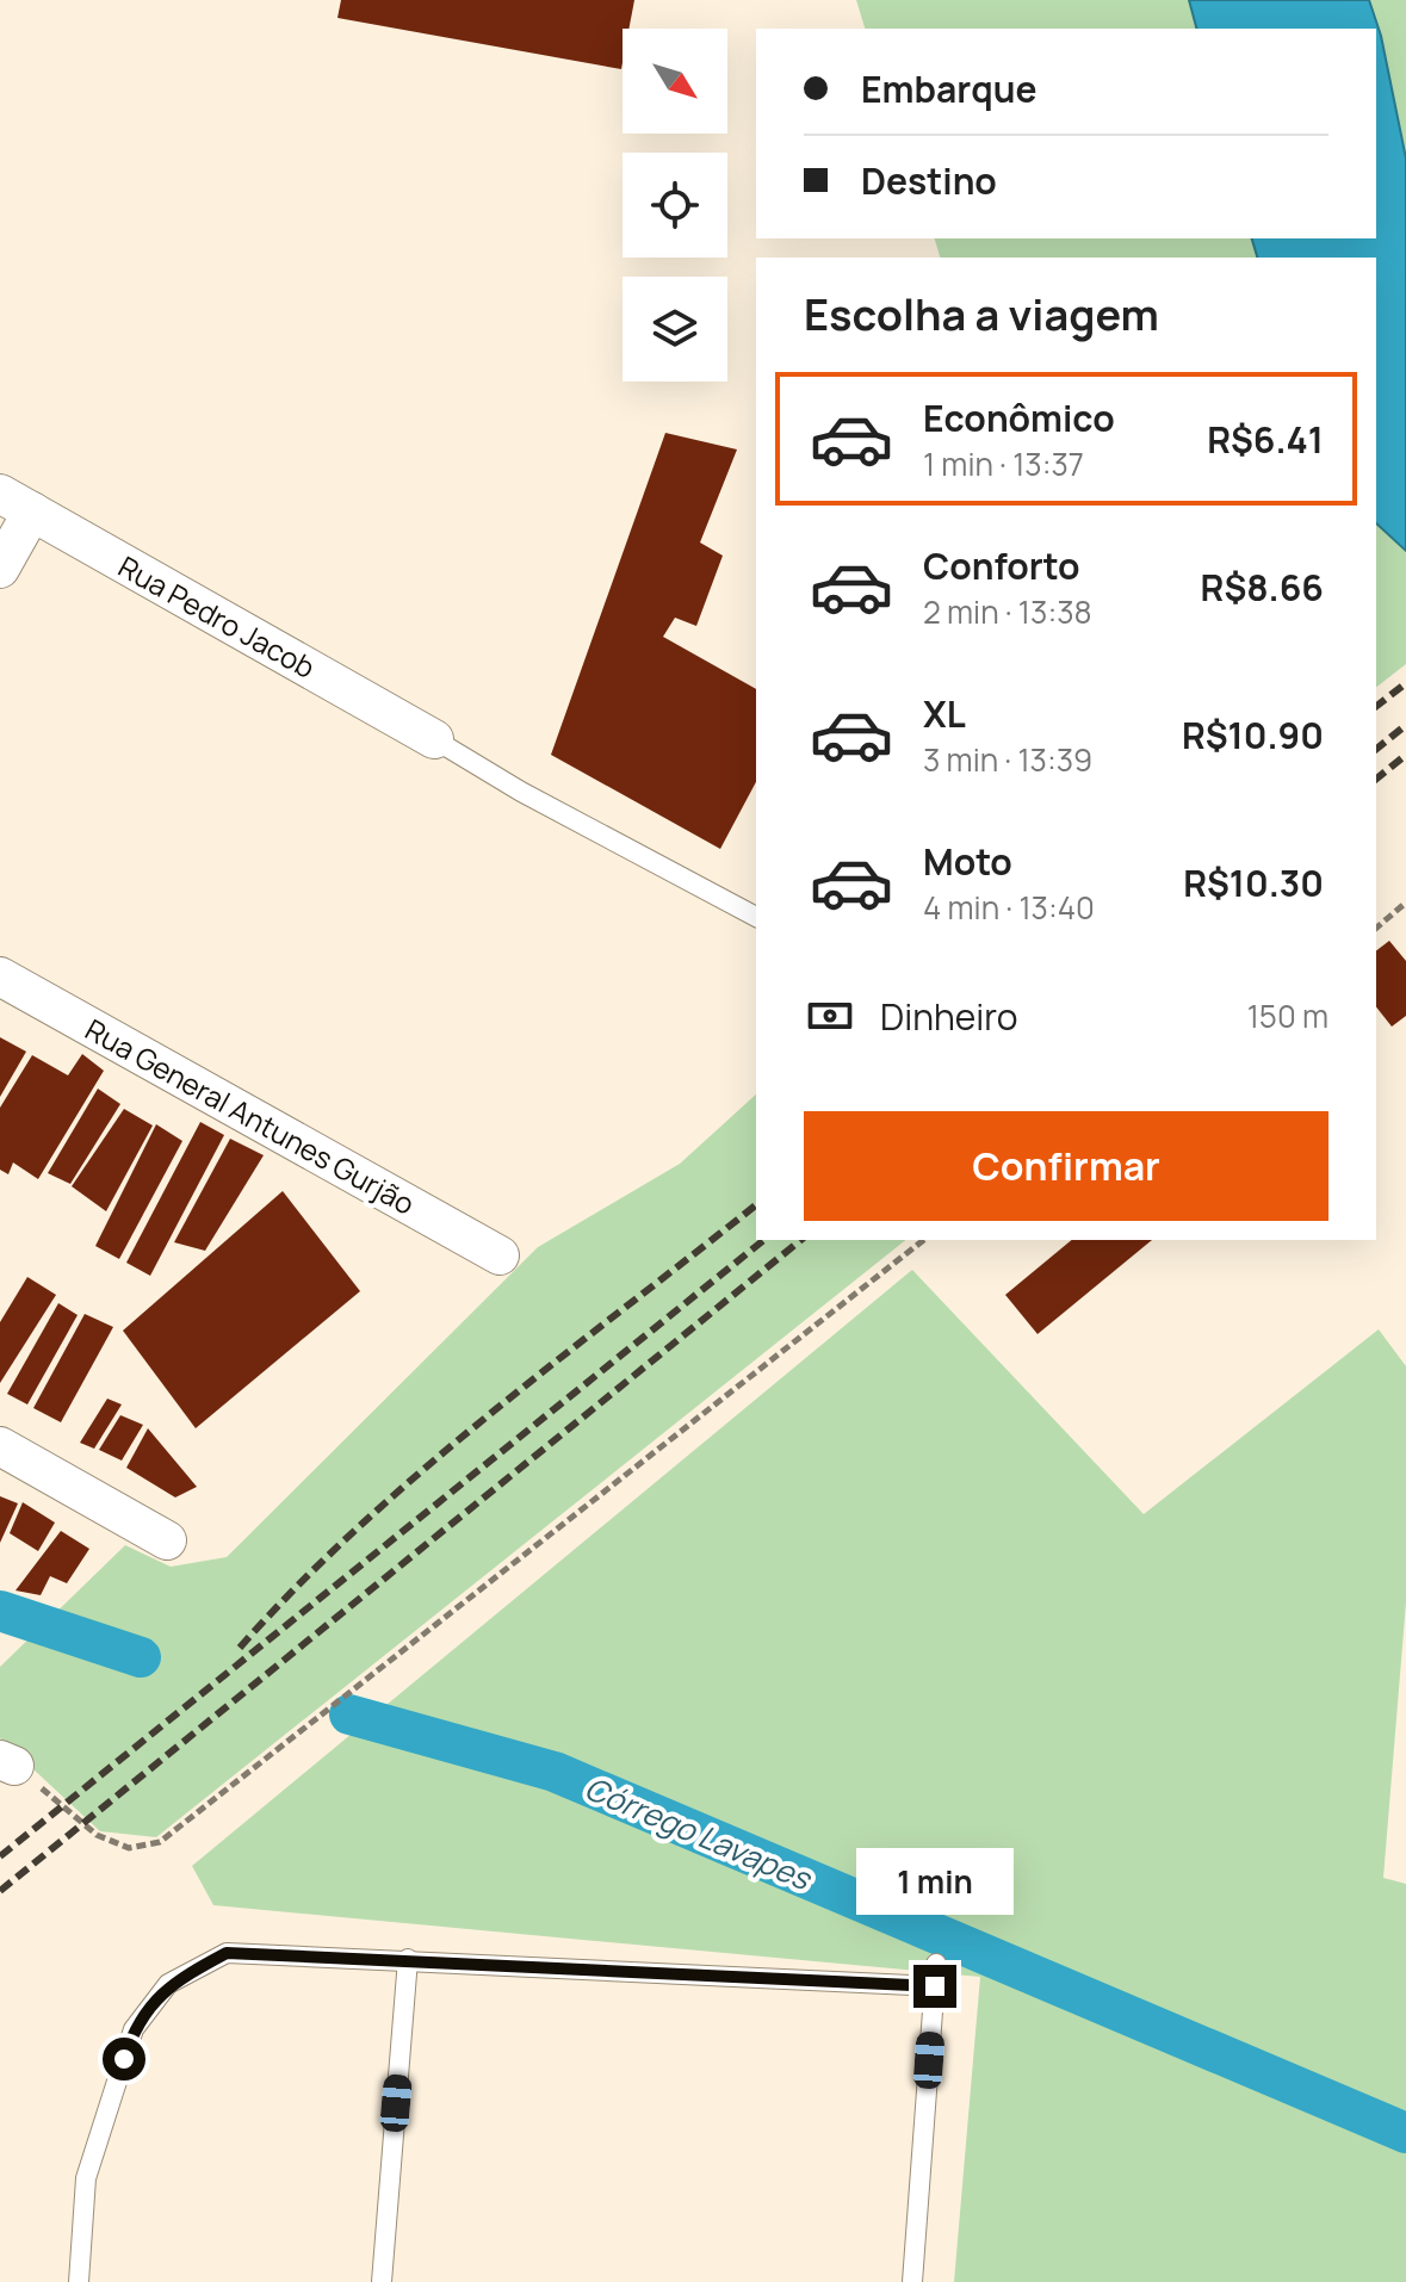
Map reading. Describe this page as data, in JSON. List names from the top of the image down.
{
  "streets": {
    "street": ["Rua Pedro Jacob", "Rua General Antunes Gurjão"]
  },
  "water": ["Córrego Lavapes"],
  "north": "bottom right",
  "page": {
    "banner": ["Embarque", "Destino"],
    "heading": "Escolha a viagem",
    "list": [
      {
        "name": "Econômico",
        "note": "1 min · 13:37",
        "value": "R$6.41"
      },
      {
        "name": "Conforto",
        "note": "2 min · 13:38",
        "value": "R$8.66"
      },
      {
        "name": "XL",
        "note": "3 min · 13:39",
        "value": "R$10.90"
      },
      {
        "name": "Moto",
        "note": "4 min · 13:40",
        "value": "R$10.30"
      }
    ],
    "pay": ["Dinheiro", "150 m"],
    "buttons": "Confirmar",
    "bubble": "1 min"
  }
}
